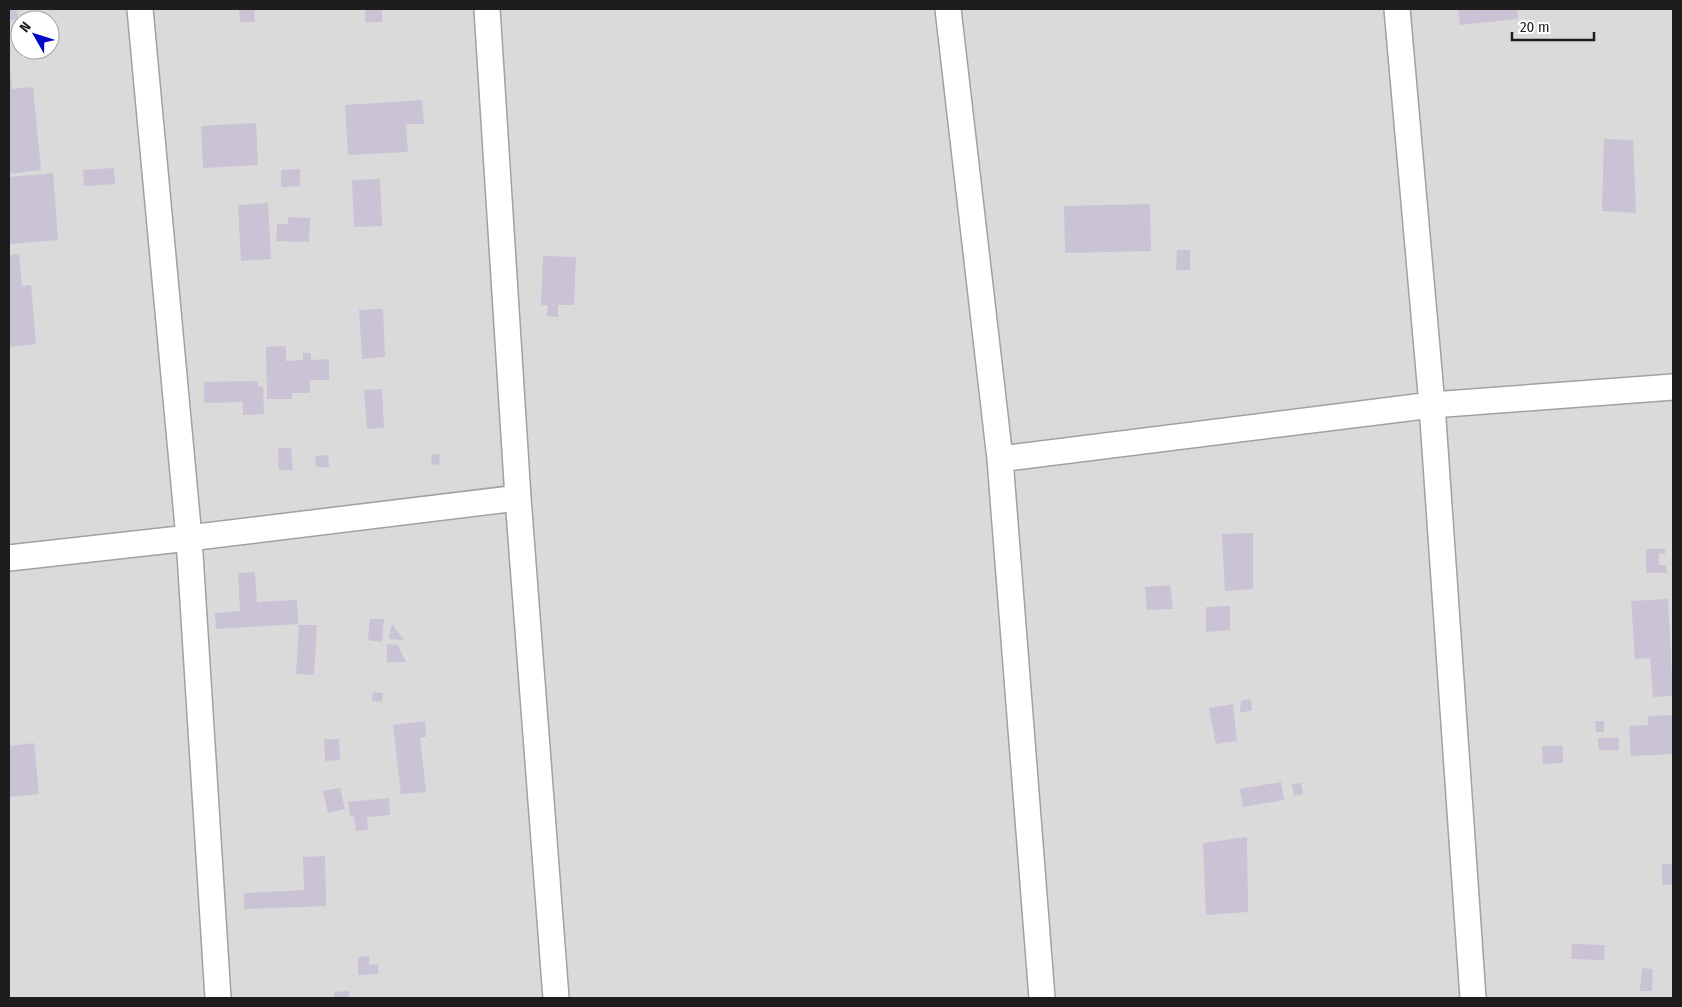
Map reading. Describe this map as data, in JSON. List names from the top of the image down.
{
  "scale_bar": "20 m",
  "north": "top left"
}
